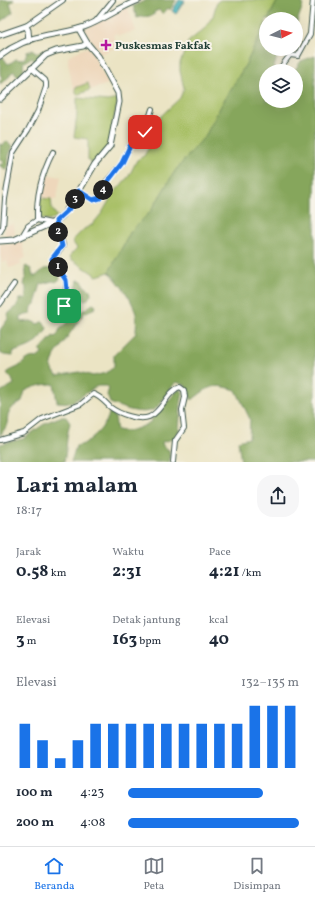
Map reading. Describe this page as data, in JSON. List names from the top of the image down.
{
  "places": {
    "health": ["Puskesmas Fakfak"]
  },
  "north": "right",
  "page": {
    "pins": [
      "4",
      "3",
      "2",
      "1"
    ],
    "heading": ["Lari malam", "18:17"],
    "stats": [
      ["Jarak", "0.58 km"],
      ["Waktu", "2:31"],
      ["Pace", "4:21 /km"],
      ["Elevasi", "3 m"],
      ["Detak jantung", "163 bpm"],
      ["kcal", "40"]
    ],
    "chart": ["Elevasi", "132–135 m"],
    "list": [
      {
        "name": "100 m",
        "note": "4:23"
      },
      {
        "name": "200 m",
        "note": "4:08"
      }
    ],
    "tabs": ["Beranda", "Peta", "Disimpan"]
  }
}
